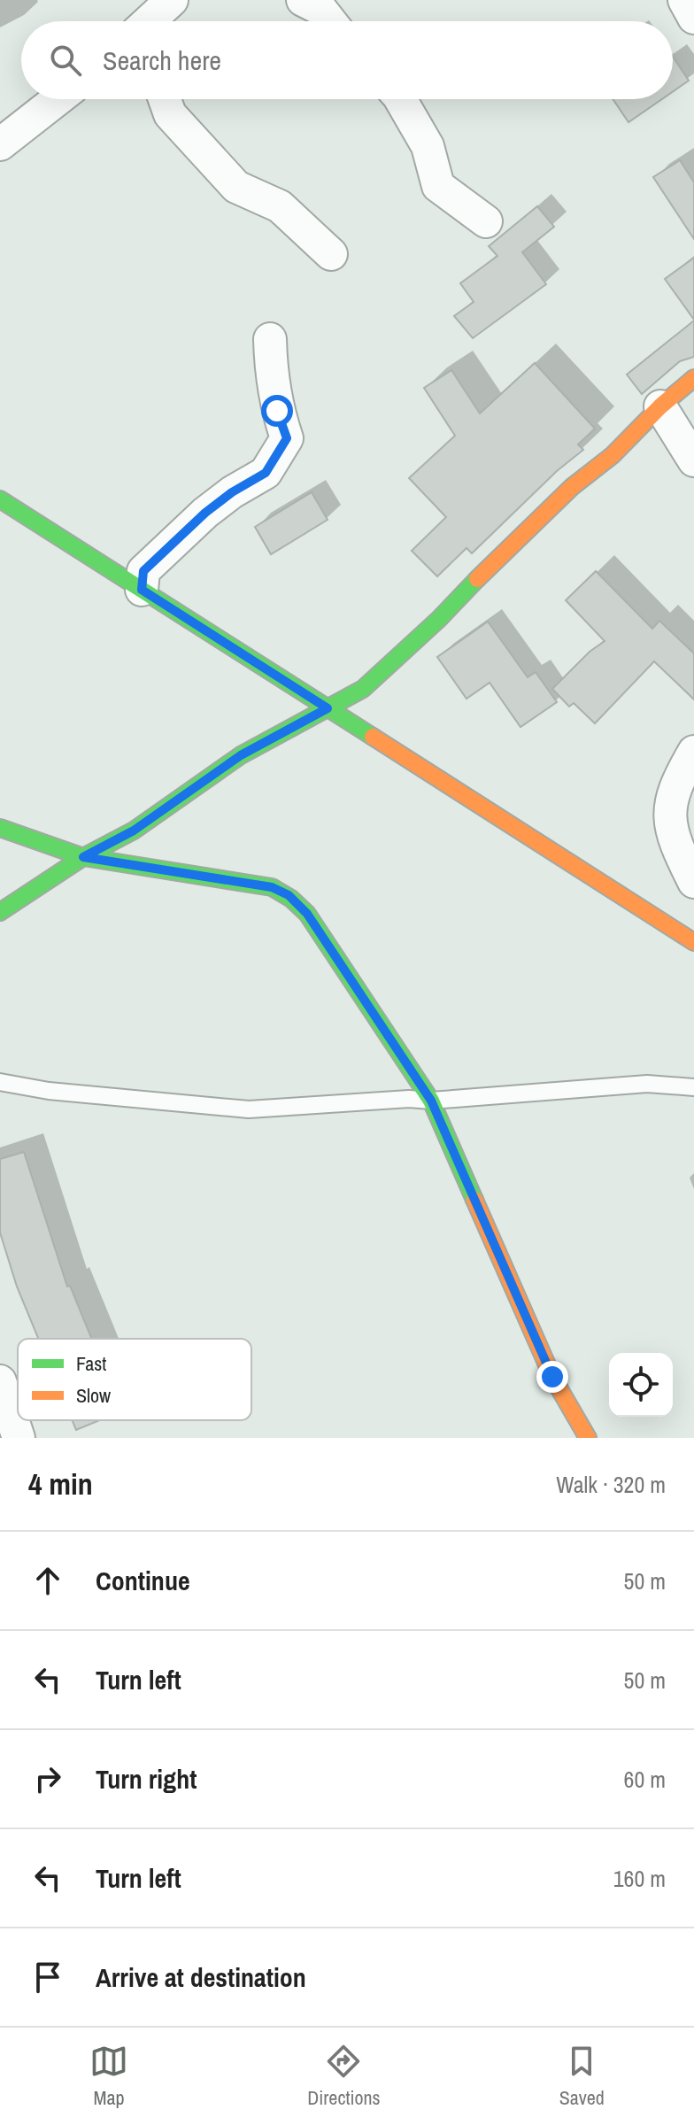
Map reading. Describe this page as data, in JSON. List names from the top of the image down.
{
  "legend": ["Fast", "Slow"],
  "page": {
    "search": "Search here",
    "heading": ["4 min", "Walk · 320 m"],
    "list": [
      ["Continue", "50 m"],
      ["Turn left", "50 m"],
      ["Turn right", "60 m"],
      ["Turn left", "160 m"],
      "Arrive at destination"
    ],
    "nav": ["Map", "Directions", "Saved"]
  }
}
